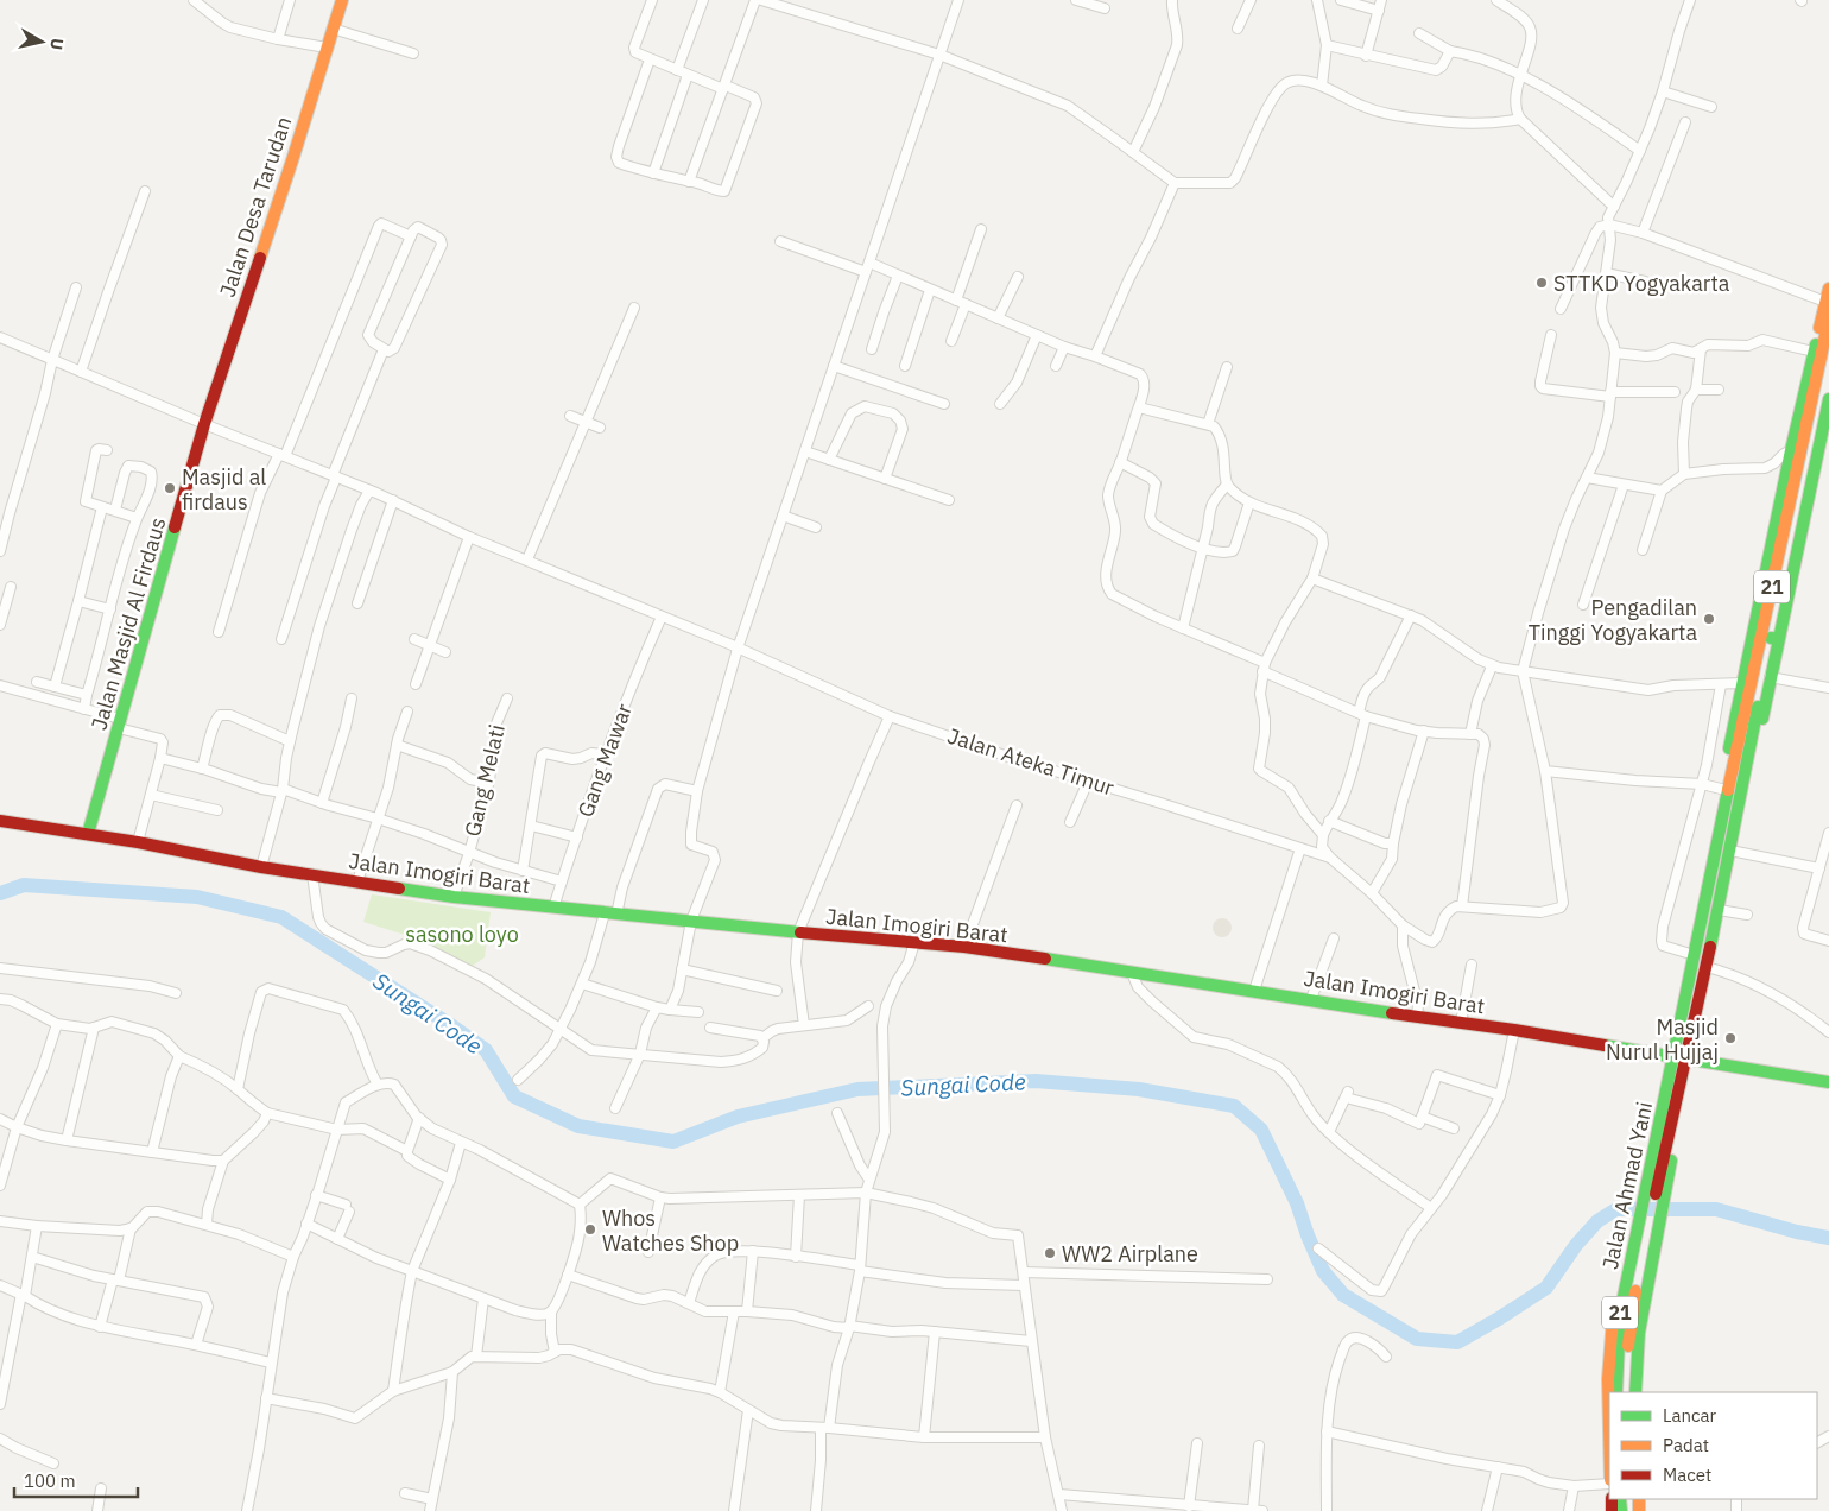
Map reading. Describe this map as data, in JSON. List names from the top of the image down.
{
  "streets": {
    "main road": [
      "Jalan Desa Tarudan",
      "21",
      "Jalan Masjid Al Firdaus",
      "Jalan Imogiri Barat",
      "Jalan Ahmad Yani"
    ],
    "street": ["Gang Mawar", "Jalan Ateka Timur", "Gang Melati"]
  },
  "crossings": [
    ["Jalan Desa Tarudan", "Jalan Masjid Al Firdaus"],
    ["Jalan Desa Tarudan", "Jalan Ateka Timur"],
    ["21", "Jalan Imogiri Barat"],
    ["21", "Jalan Ahmad Yani"],
    ["Jalan Masjid Al Firdaus", "Jalan Ateka Timur"],
    ["Jalan Masjid Al Firdaus", "Jalan Imogiri Barat"],
    ["Gang Mawar", "Jalan Ateka Timur"],
    ["Gang Mawar", "Jalan Imogiri Barat"],
    ["Gang Melati", "Jalan Imogiri Barat"],
    ["Jalan Imogiri Barat", "Jalan Ahmad Yani"]
  ],
  "water": ["Sungai Code"],
  "parks": ["sasono loyo"],
  "places": [
    "STTKD Yogyakarta",
    "Masjid al firdaus",
    "Pengadilan Tinggi Yogyakarta",
    "Masjid Nurul Hujjaj",
    "Whos Watches Shop",
    "WW2 Airplane"
  ],
  "legend": ["Lancar", "Padat", "Macet"],
  "scale_bar": "100 m",
  "north": "right"
}
